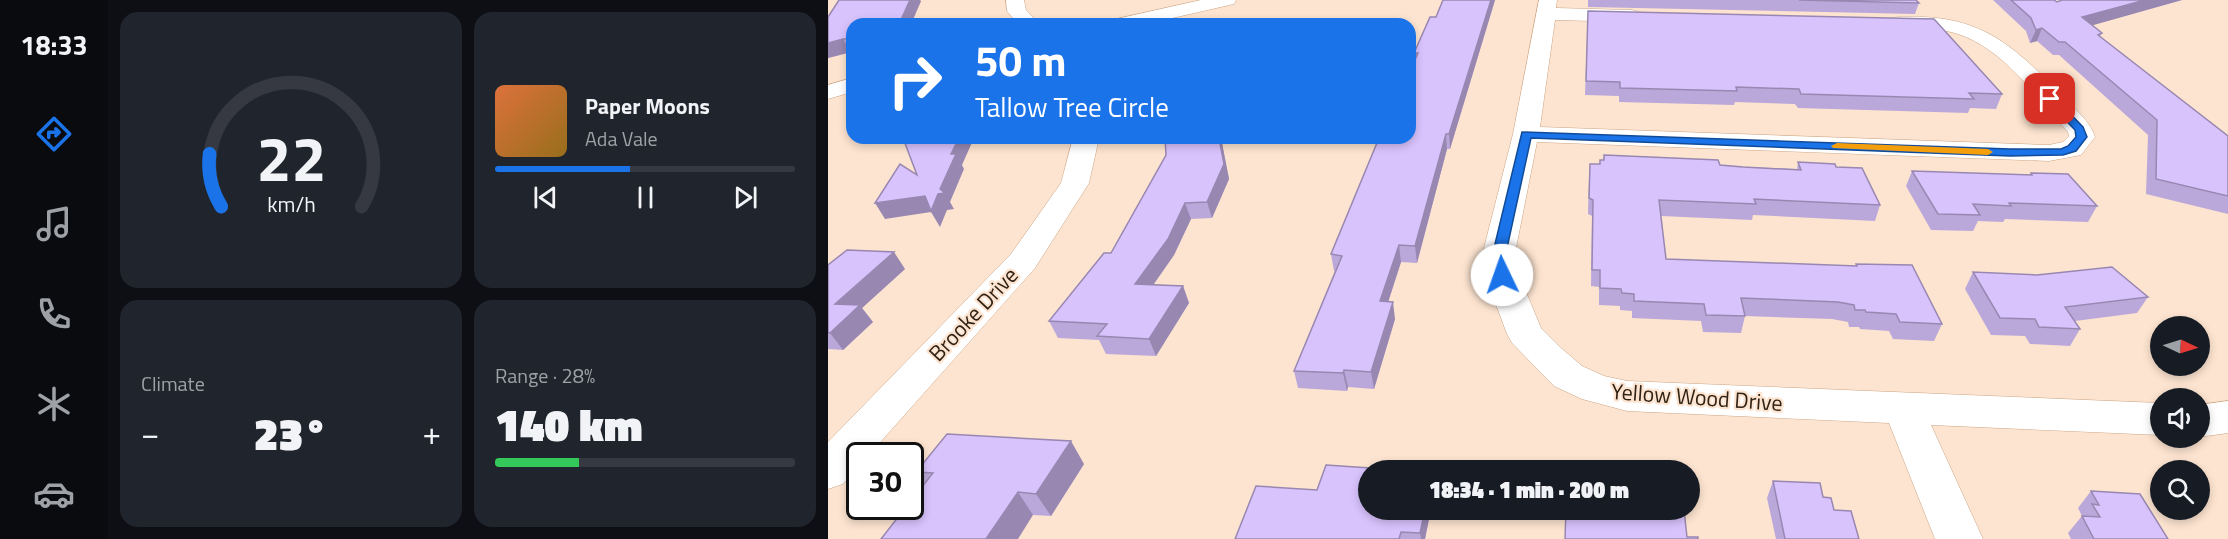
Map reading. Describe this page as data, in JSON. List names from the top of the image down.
{
  "streets": {
    "street": ["Brooke Drive", "Yellow Wood Drive"]
  },
  "north": "right",
  "page": {
    "tabs": "18:33",
    "turn": ["50 m", "Tallow Tree Circle"],
    "song": ["Paper Moons", "Ada Vale"],
    "tile": [
      "Climate",
      ["Range · 28%", "140 km"]
    ],
    "heat": ["−", "23°", "+"],
    "limit": "30",
    "trip": "18:34 · 1 min · 200 m",
    "gauge": ["22", "km/h"]
  }
}
